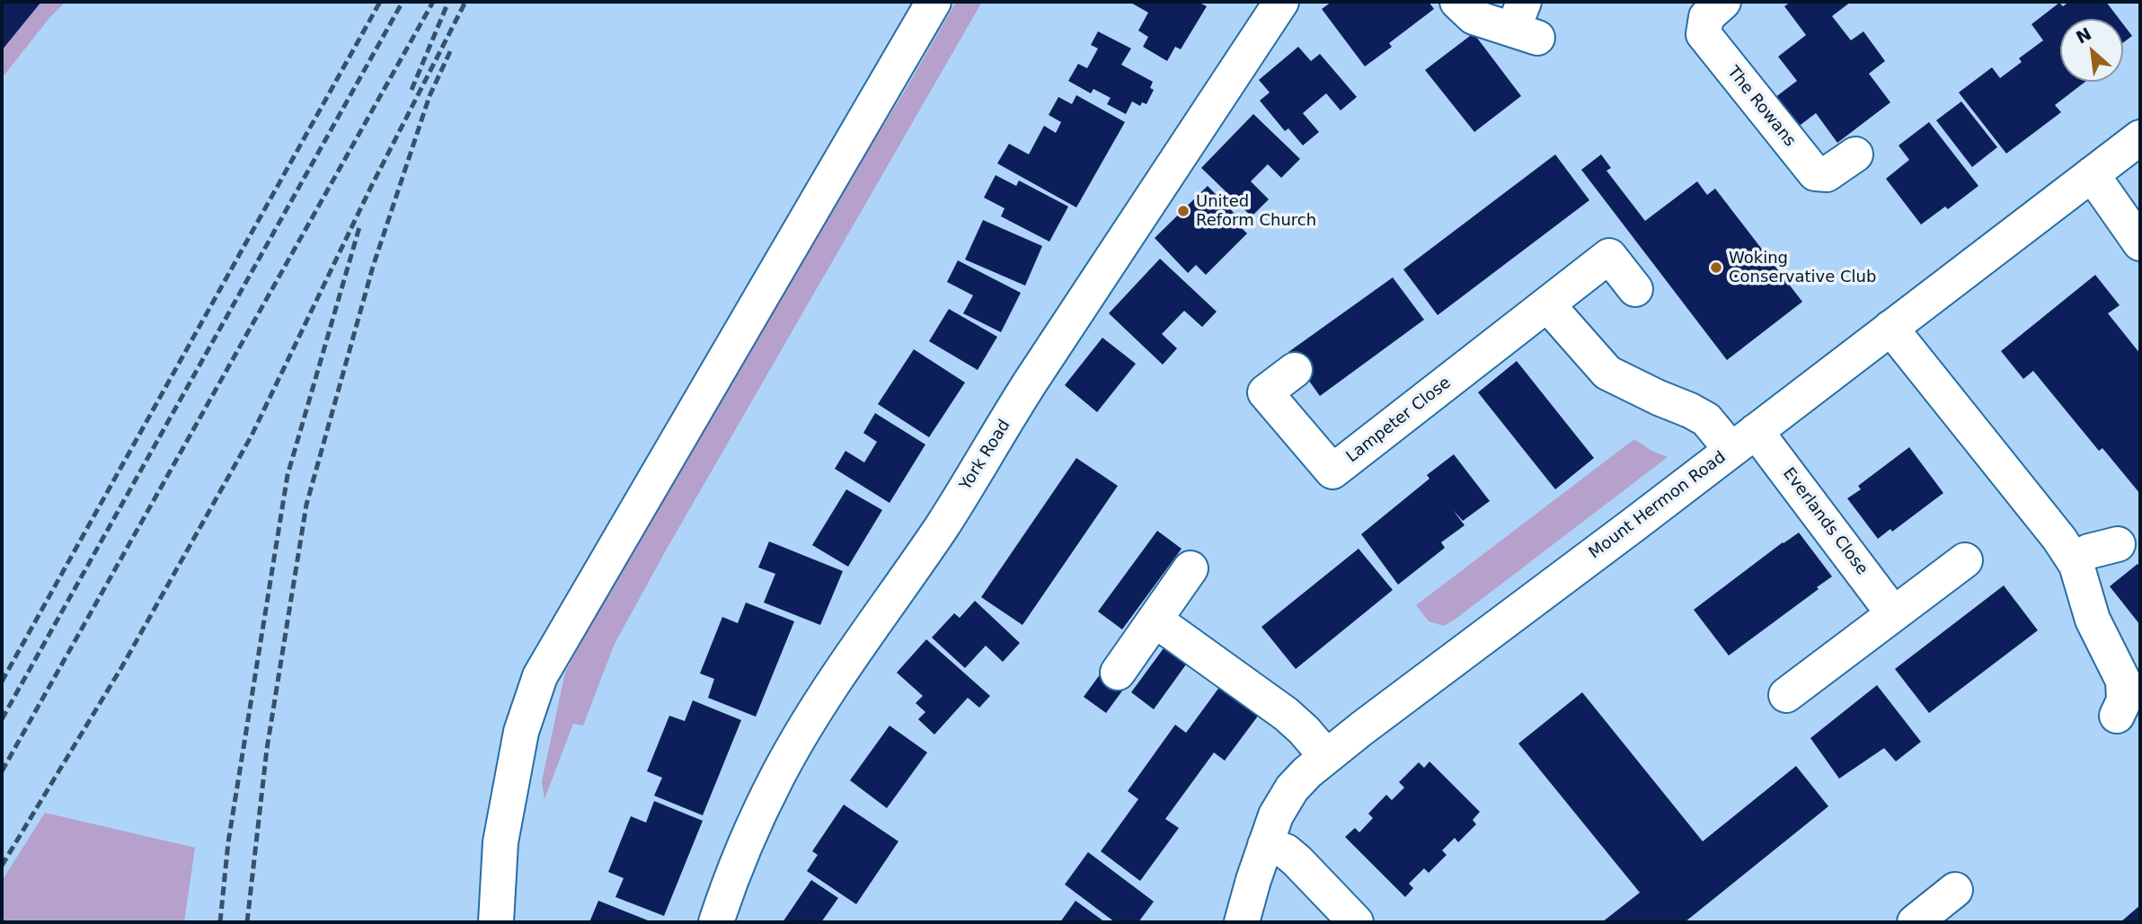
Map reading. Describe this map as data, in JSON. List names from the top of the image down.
{
  "streets": {
    "street": [
      "The Rowans",
      "Lampeter Close",
      "York Road",
      "Mount Hermon Road",
      "Everlands Close"
    ]
  },
  "crossings": [
    ["Mount Hermon Road", "Everlands Close"]
  ],
  "places": ["United Reform Church", "Woking Conservative Club"],
  "north": "top left"
}
